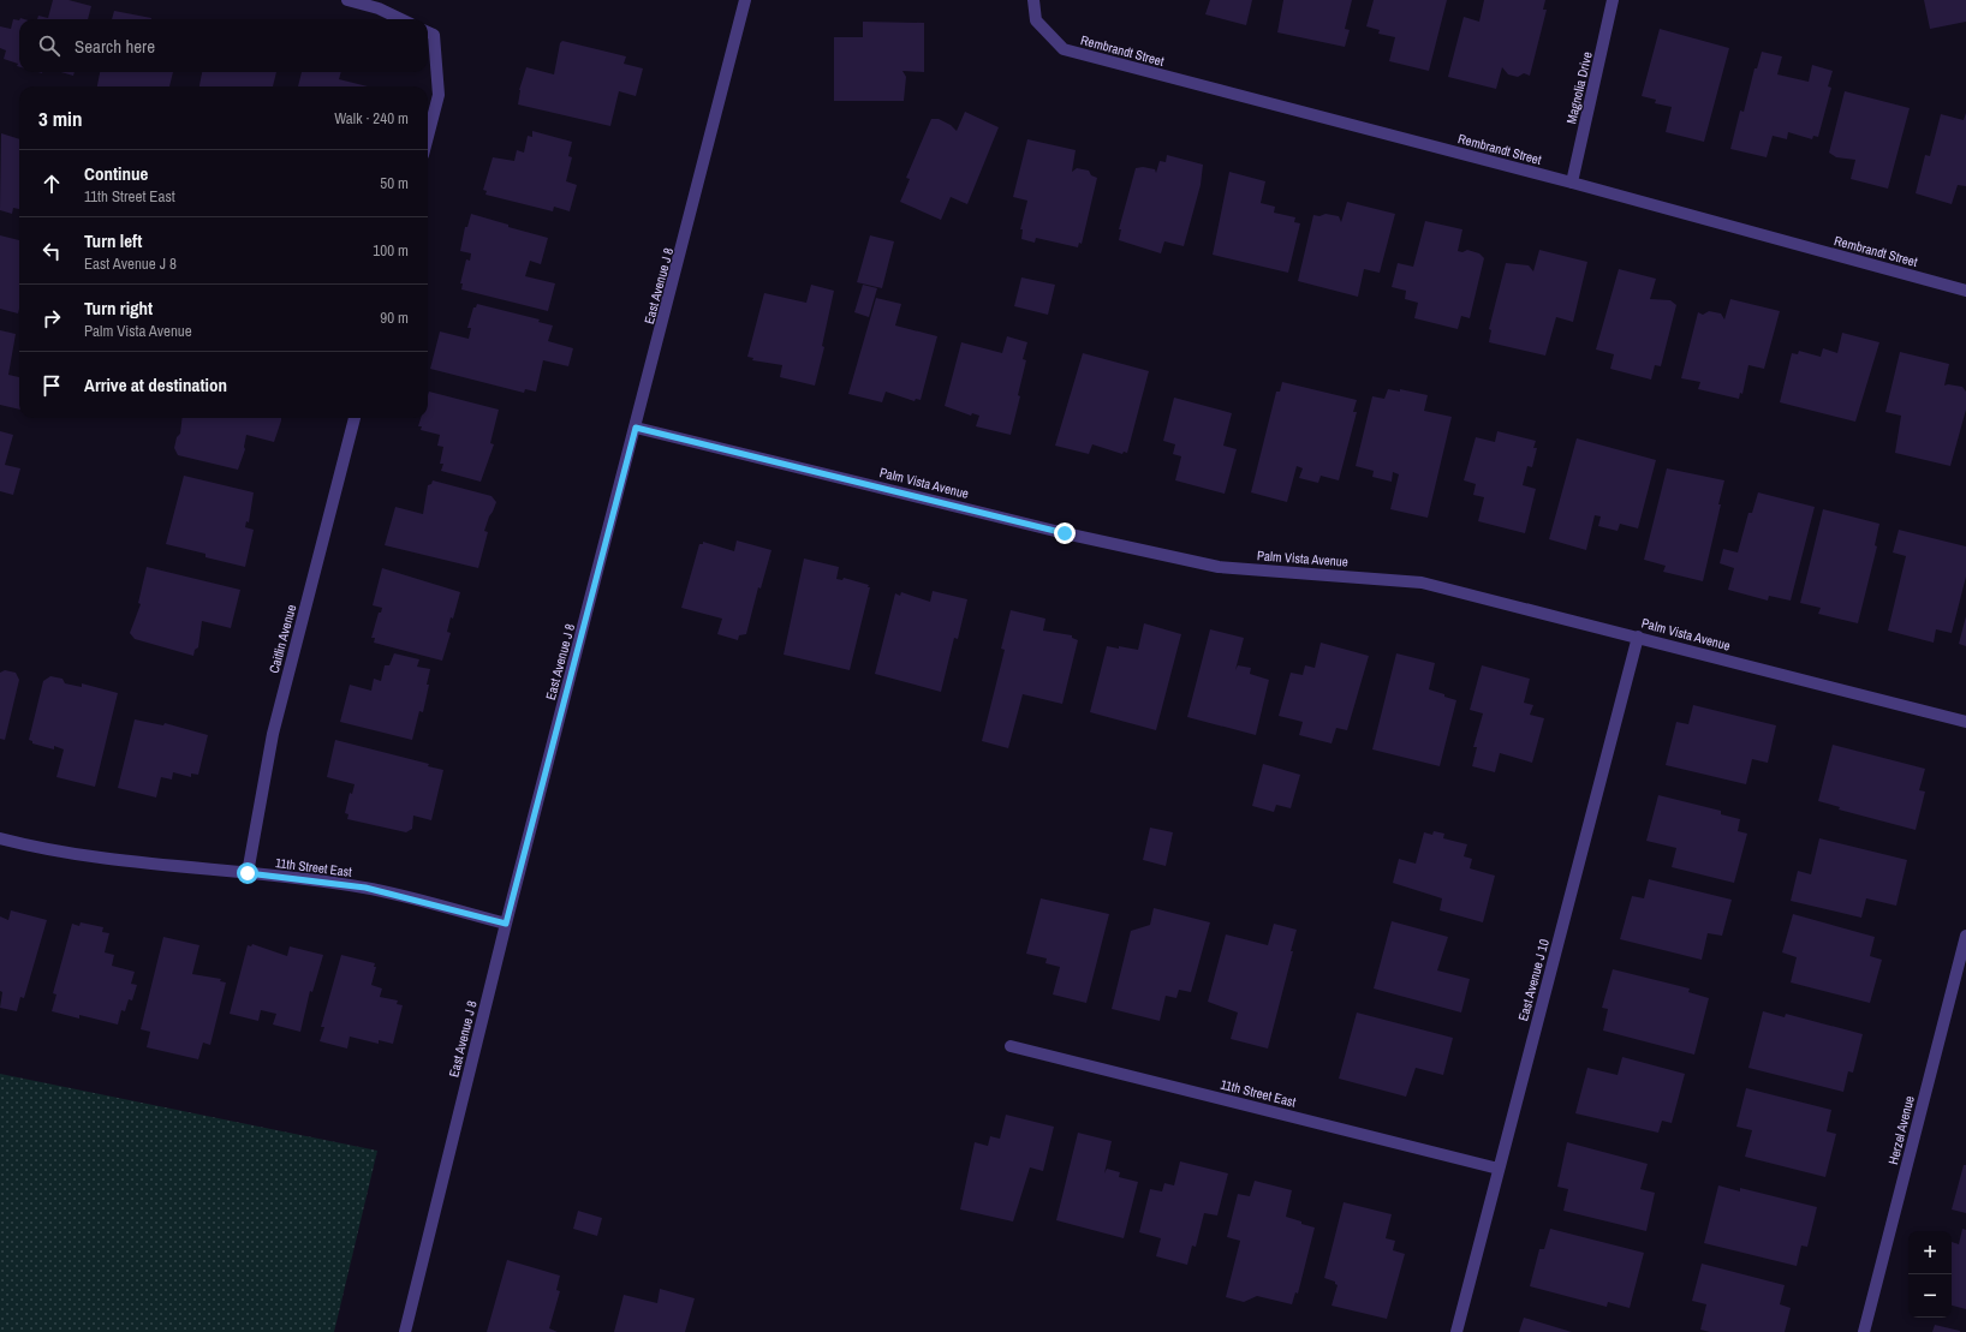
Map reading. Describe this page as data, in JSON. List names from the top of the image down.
{
  "streets": {
    "street": [
      "Rembrandt Street",
      "Magnolia Drive",
      "East Avenue J 8",
      "Palm Vista Avenue",
      "Caitlin Avenue",
      "11th Street East",
      "East Avenue J 10",
      "Herzel Avenue"
    ]
  },
  "crossings": [
    ["Rembrandt Street", "Magnolia Drive"],
    ["East Avenue J 8", "Palm Vista Avenue"],
    ["East Avenue J 8", "11th Street East"],
    ["Palm Vista Avenue", "East Avenue J 10"],
    ["Caitlin Avenue", "11th Street East"],
    ["11th Street East", "East Avenue J 10"]
  ],
  "page": {
    "search": "Search here",
    "heading": ["3 min", "Walk · 240 m"],
    "list": [
      ["Continue", "11th Street East", "50 m"],
      ["Turn left", "East Avenue J 8", "100 m"],
      ["Turn right", "Palm Vista Avenue", "90 m"],
      "Arrive at destination"
    ],
    "map_buttons": ["+", "−"]
  }
}
